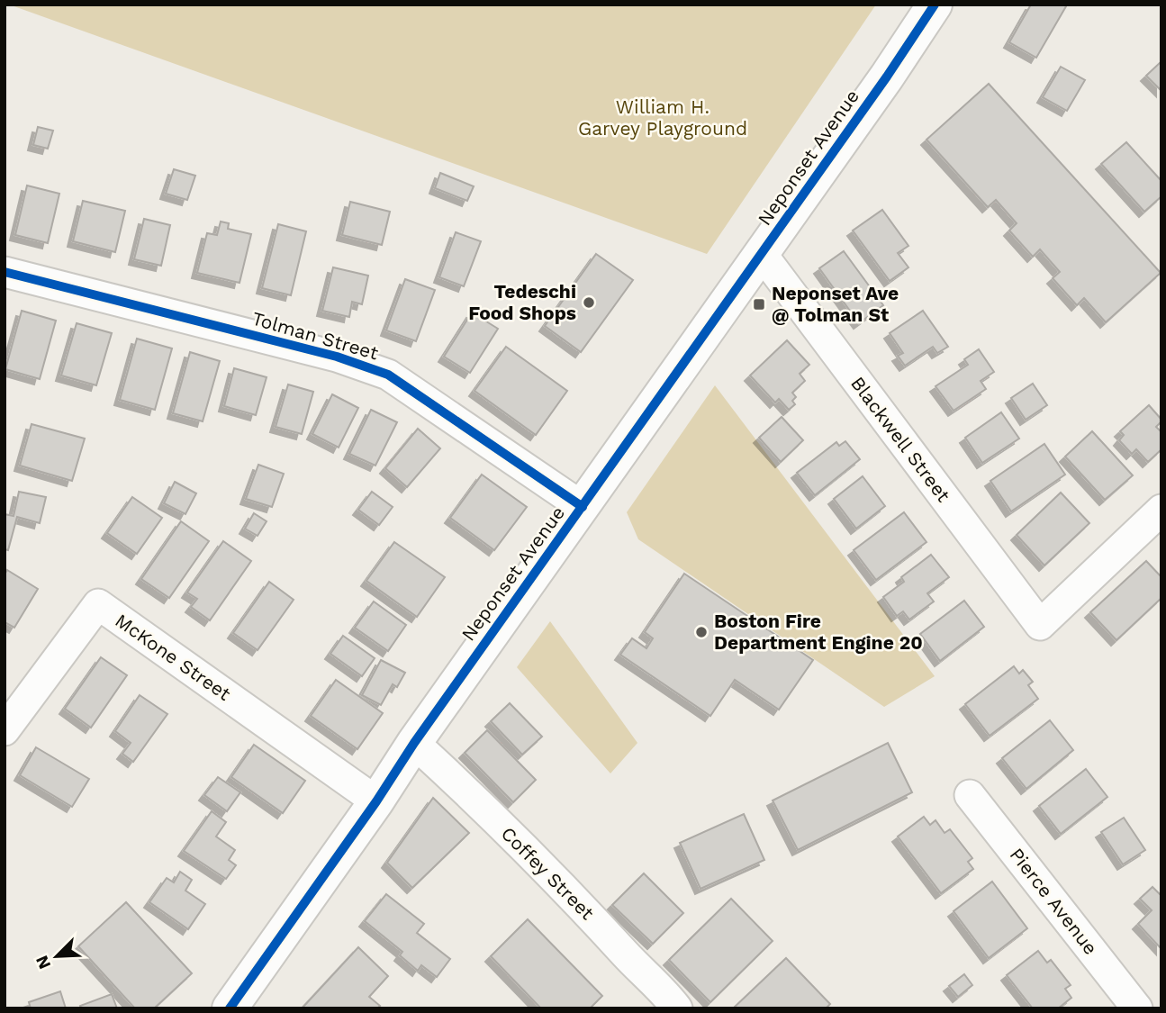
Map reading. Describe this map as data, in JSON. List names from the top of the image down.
{
  "streets": {
    "main road": ["Neponset Avenue"],
    "street": [
      "Tolman Street",
      "Blackwell Street",
      "McKone Street",
      "Coffey Street",
      "Pierce Avenue"
    ]
  },
  "crossings": [
    ["Neponset Avenue", "Tolman Street"],
    ["Neponset Avenue", "Blackwell Street"],
    ["Neponset Avenue", "McKone Street"],
    ["Neponset Avenue", "Coffey Street"]
  ],
  "parks": ["William H. Garvey Playground"],
  "places": {
    "other": ["Tedeschi Food Shops", "Boston Fire Department Engine 20"],
    "transit": ["Neponset Ave @ Tolman St"]
  },
  "north": "bottom left"
}
